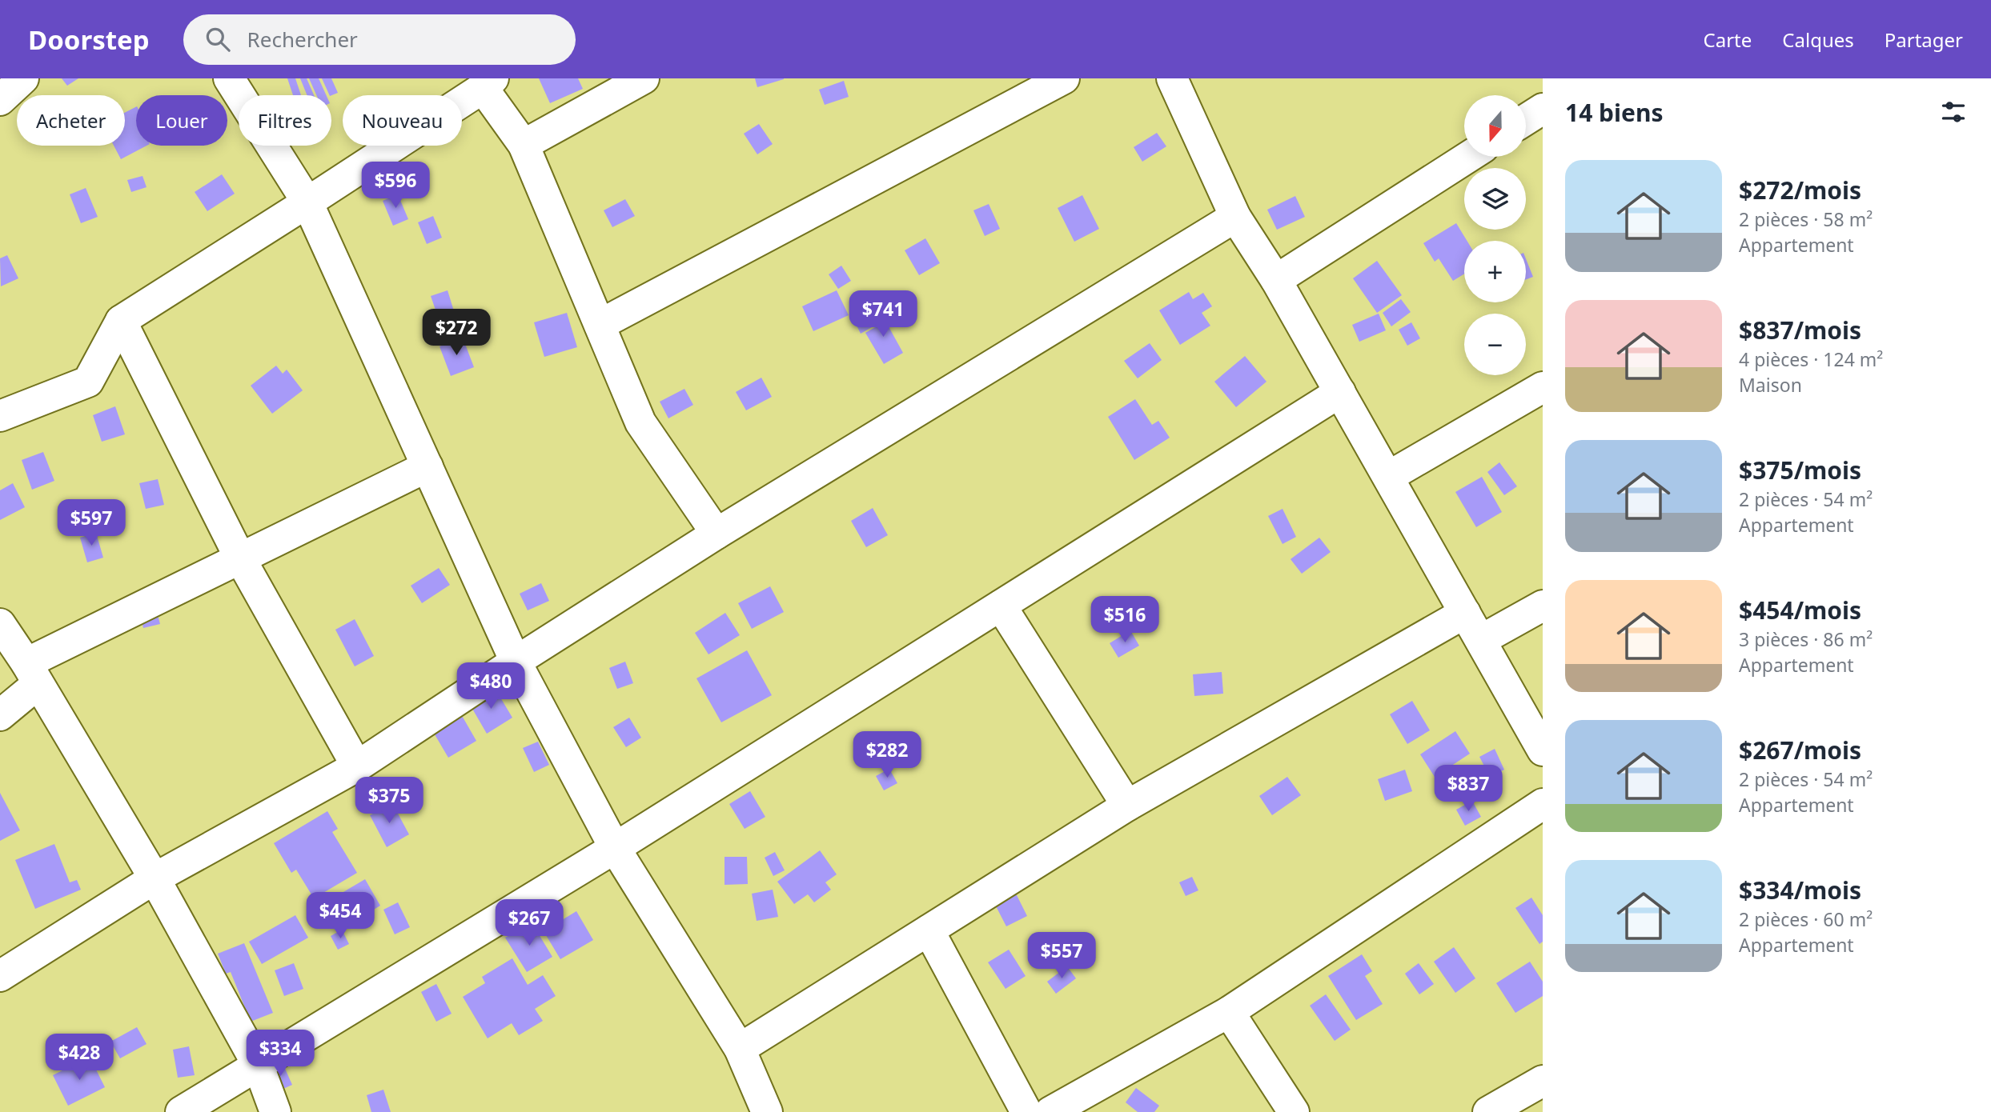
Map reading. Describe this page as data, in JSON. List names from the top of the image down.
{
  "north": "bottom",
  "page": {
    "header": "Doorstep",
    "search": "Rechercher",
    "nav": ["Carte", "Calques", "Partager"],
    "heading": "14 biens",
    "map_buttons": ["+", "−"],
    "chip": [
      "Acheter",
      "Louer",
      "Filtres",
      "Nouveau"
    ],
    "list": [
      {
        "name": "$272/mois",
        "note": "2 pièces · 58 m² · Appartement"
      },
      {
        "name": "$837/mois",
        "note": "4 pièces · 124 m² · Maison"
      },
      {
        "name": "$375/mois",
        "note": "2 pièces · 54 m² · Appartement"
      },
      {
        "name": "$454/mois",
        "note": "3 pièces · 86 m² · Appartement"
      },
      {
        "name": "$267/mois",
        "note": "2 pièces · 54 m² · Appartement"
      },
      {
        "name": "$334/mois",
        "note": "2 pièces · 60 m² · Appartement"
      }
    ],
    "price": [
      "$596",
      "$741",
      "$272",
      "$597",
      "$516",
      "$480",
      "$282",
      "$837",
      "$375",
      "$454",
      "$267",
      "$557",
      "$334",
      "$428"
    ]
  }
}
